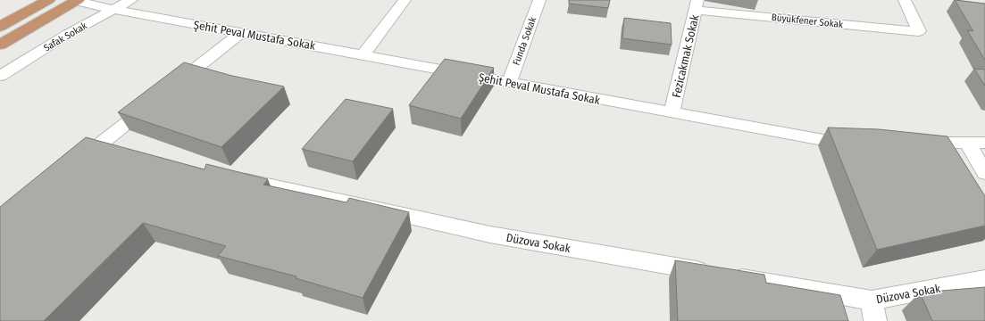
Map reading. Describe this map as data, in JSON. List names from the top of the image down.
{
  "streets": {
    "street": [
      "Büyükfener Sokak",
      "Şehit Peval Mustafa Sokak",
      "Safak Sokak",
      "Funda Sokak",
      "Fezicakmak Sokak",
      "Düzova Sokak"
    ]
  },
  "crossings": [
    ["Büyükfener Sokak", "Fezicakmak Sokak"],
    ["Şehit Peval Mustafa Sokak", "Safak Sokak"],
    ["Şehit Peval Mustafa Sokak", "Funda Sokak"],
    ["Şehit Peval Mustafa Sokak", "Fezicakmak Sokak"]
  ]
}
